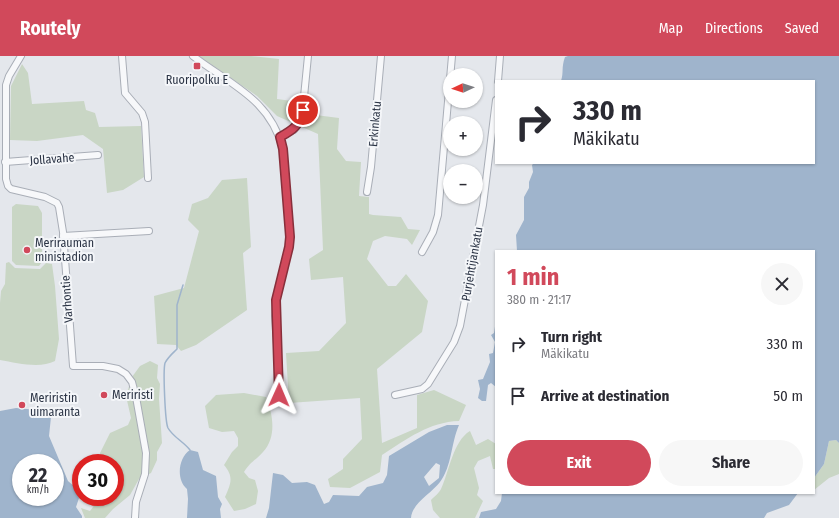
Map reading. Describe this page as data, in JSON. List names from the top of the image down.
{
  "streets": {
    "street": [
      "Erkinkatu",
      "Jollavahe",
      "Purjehtijankatu",
      "Varhontie"
    ]
  },
  "crossings": [
    ["Jollavahe", "Varhontie"]
  ],
  "places": {
    "transit": ["Ruoripolku E"],
    "other": ["Merirauman ministadion", "Meriristi", "Meriristin uimaranta"]
  },
  "north": "left",
  "page": {
    "header": "Routely",
    "nav": ["Map", "Directions", "Saved"],
    "map_buttons": ["+", "−"],
    "turn": ["330 m", "Mäkikatu"],
    "heading": ["1 min", "380 m · 21:17"],
    "list": [
      {
        "name": "Turn right",
        "note": "Mäkikatu",
        "value": "330 m"
      },
      {
        "name": "Arrive at destination",
        "value": "50 m"
      }
    ],
    "buttons": ["Exit", "Share"],
    "speed": "22 km/h",
    "limit": "30"
  }
}
